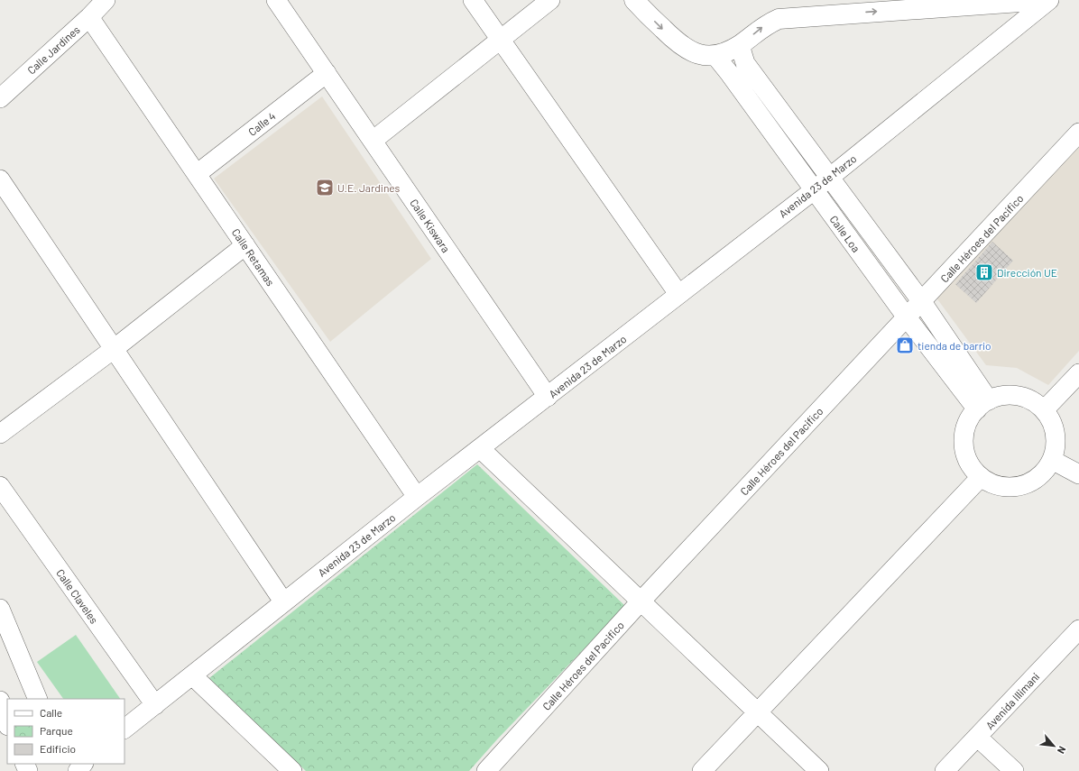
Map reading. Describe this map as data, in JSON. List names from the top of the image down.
{
  "streets": {
    "street": [
      "Calle Jardines",
      "Calle 4",
      "Avenida 23 de Marzo",
      "Calle Kiswara",
      "Calle Loa",
      "Calle Héroes del Pacifico",
      "Calle Retamas",
      "Calle Claveles",
      "Avenida Illimani"
    ]
  },
  "crossings": [
    ["Calle Jardines", "Calle Retamas"],
    ["Calle 4", "Calle Kiswara"],
    ["Calle 4", "Calle Retamas"],
    ["Avenida 23 de Marzo", "Calle Kiswara"],
    ["Avenida 23 de Marzo", "Calle Loa"],
    ["Avenida 23 de Marzo", "Calle Retamas"],
    ["Avenida 23 de Marzo", "Calle Claveles"],
    ["Calle Loa", "Calle Héroes del Pacifico"]
  ],
  "places": {
    "school or university": ["U.E. Jardines"],
    "building": ["Dirección UE"],
    "shop": ["tienda de barrio"]
  },
  "legend": ["Calle", "Parque", "Edificio"],
  "north": "bottom right"
}
